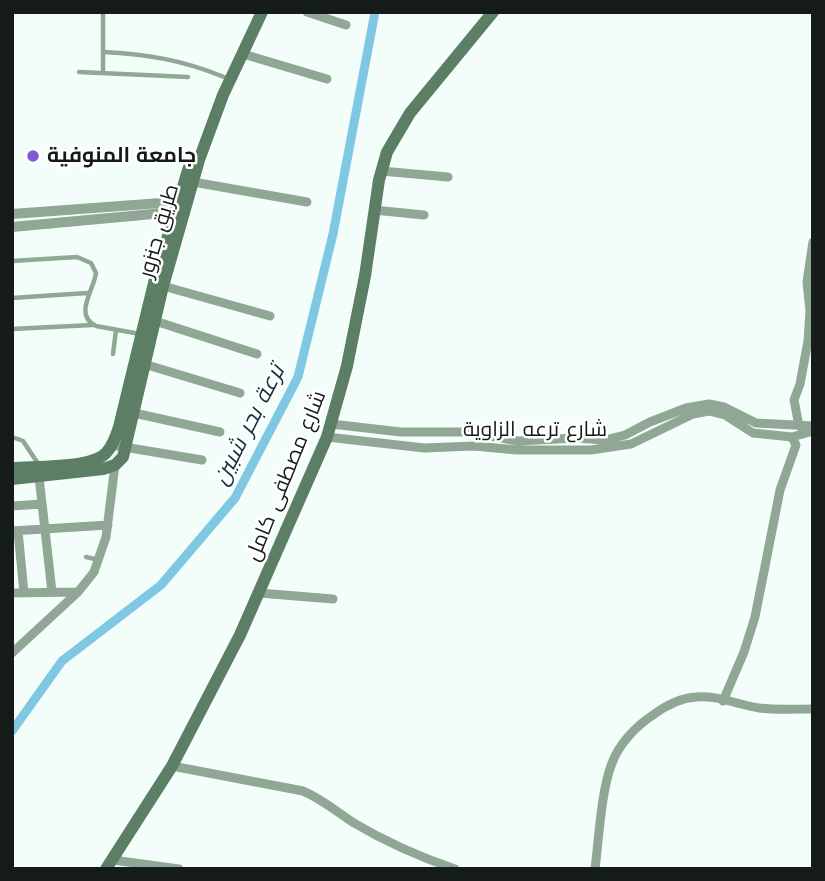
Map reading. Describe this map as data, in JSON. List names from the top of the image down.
{
  "streets": {
    "main road": ["طريق جنزور", "شارع مصطفى كامل"],
    "street": ["شارع ترعه الزاوية"]
  },
  "crossings": [
    ["شارع ترعه الزاوية", "شارع مصطفى كامل"]
  ],
  "water": ["ترعة بحر شبين"],
  "places": ["جامعة المنوفية"]
}
